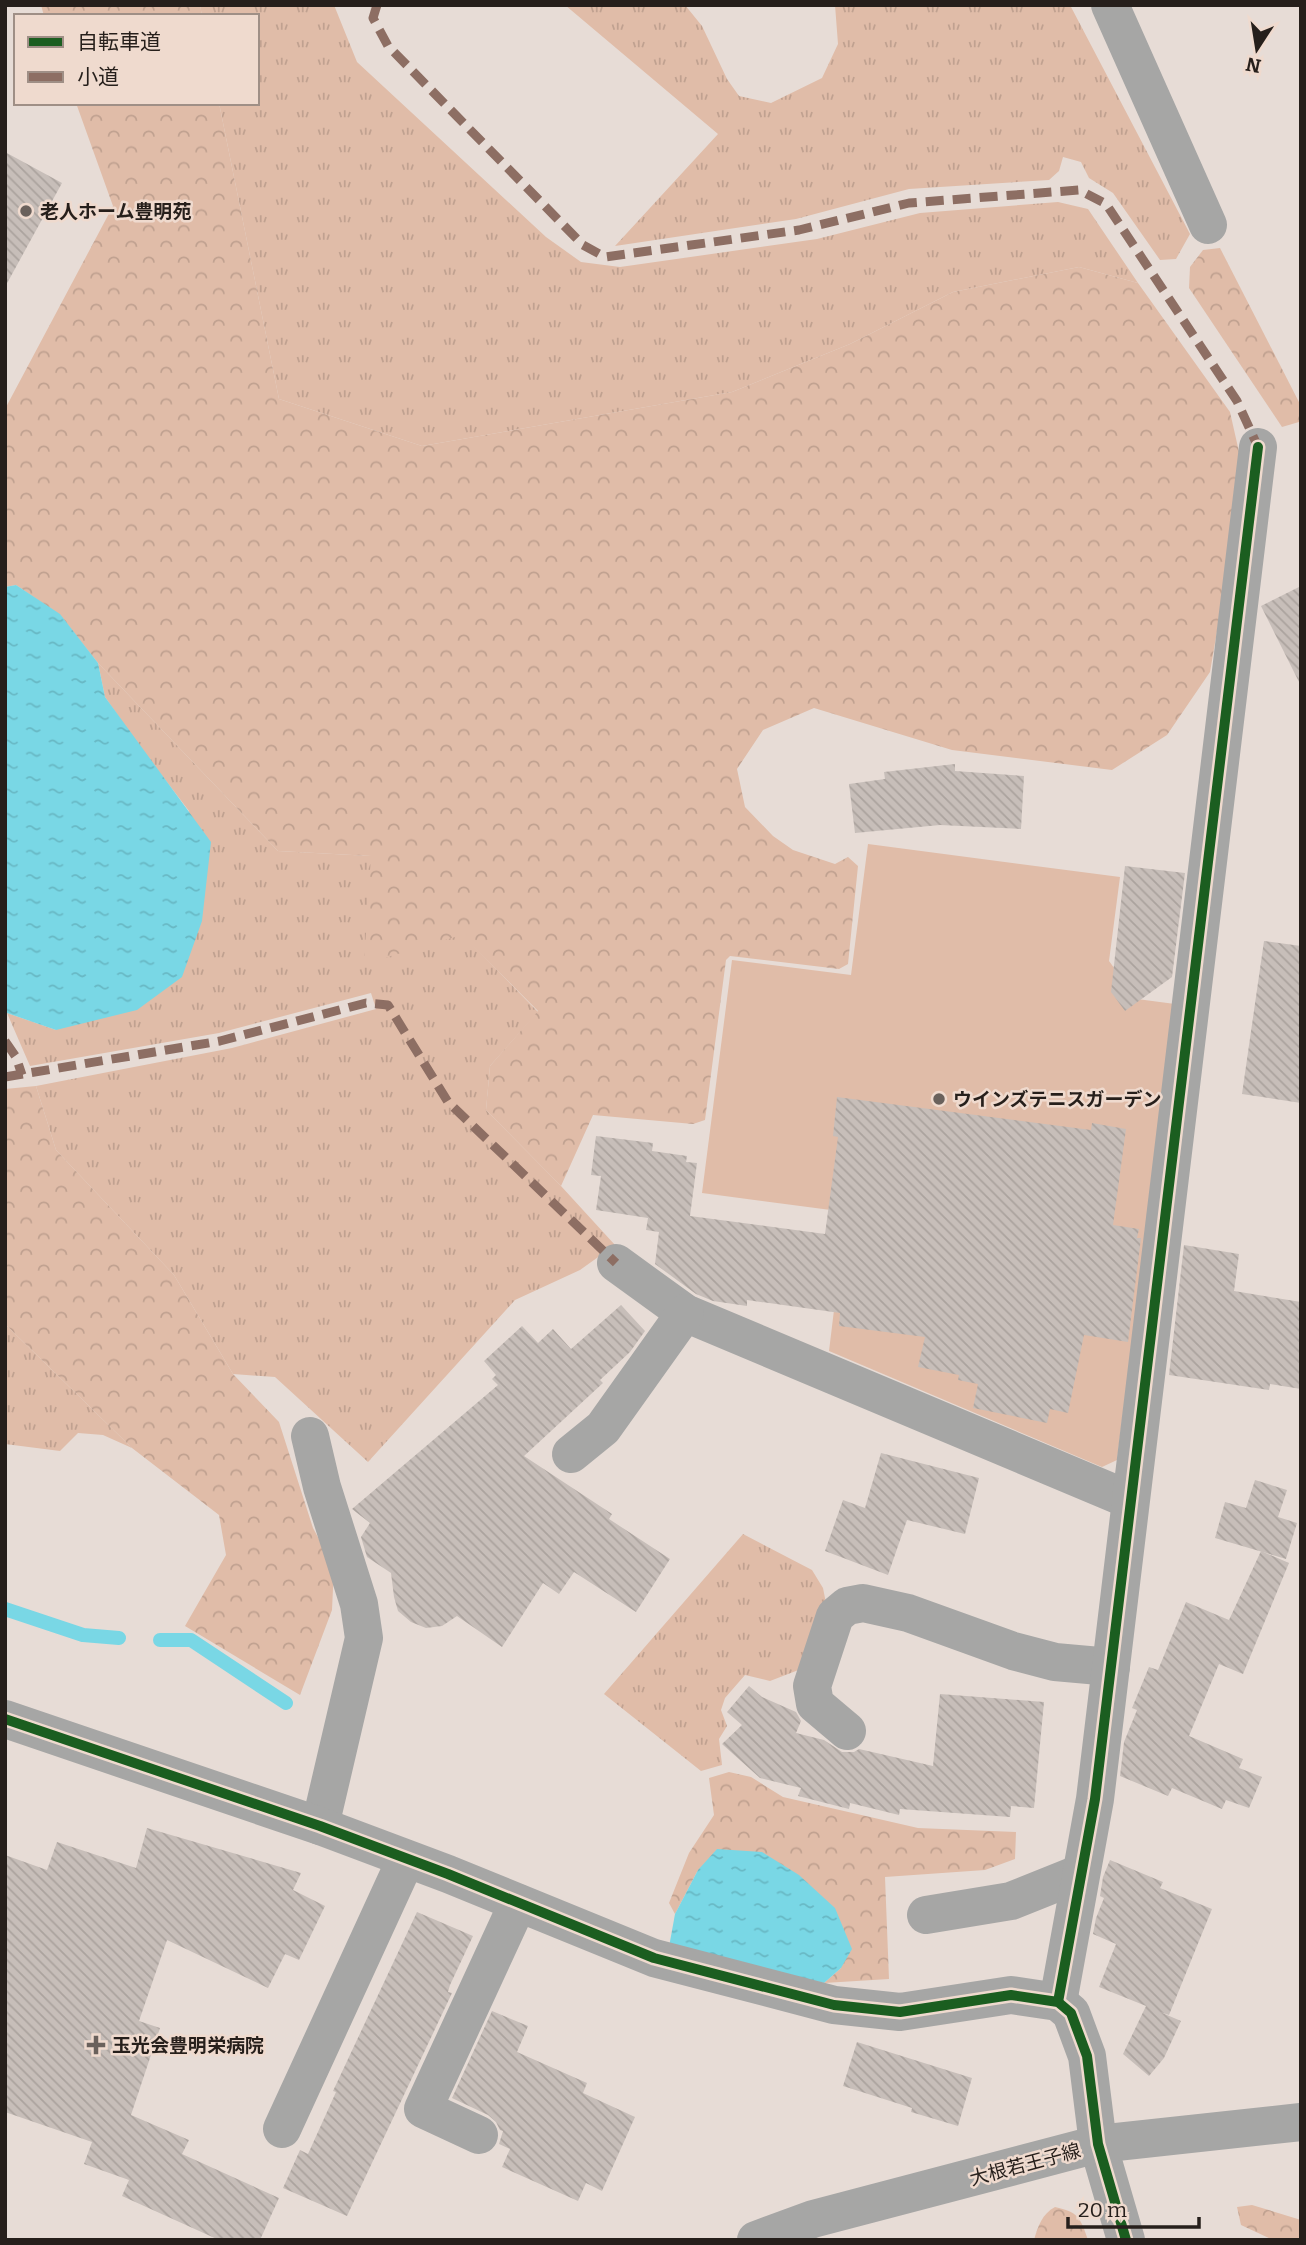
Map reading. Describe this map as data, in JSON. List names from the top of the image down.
{
  "streets": {
    "street": ["大根若王子線"]
  },
  "places": {
    "other": ["老人ホーム豊明苑", "ウインズテニスガーデン"],
    "health": ["玉光会豊明栄病院"]
  },
  "legend": ["自転車道", "小道"],
  "scale_bar": "20 m",
  "north": "bottom"
}
